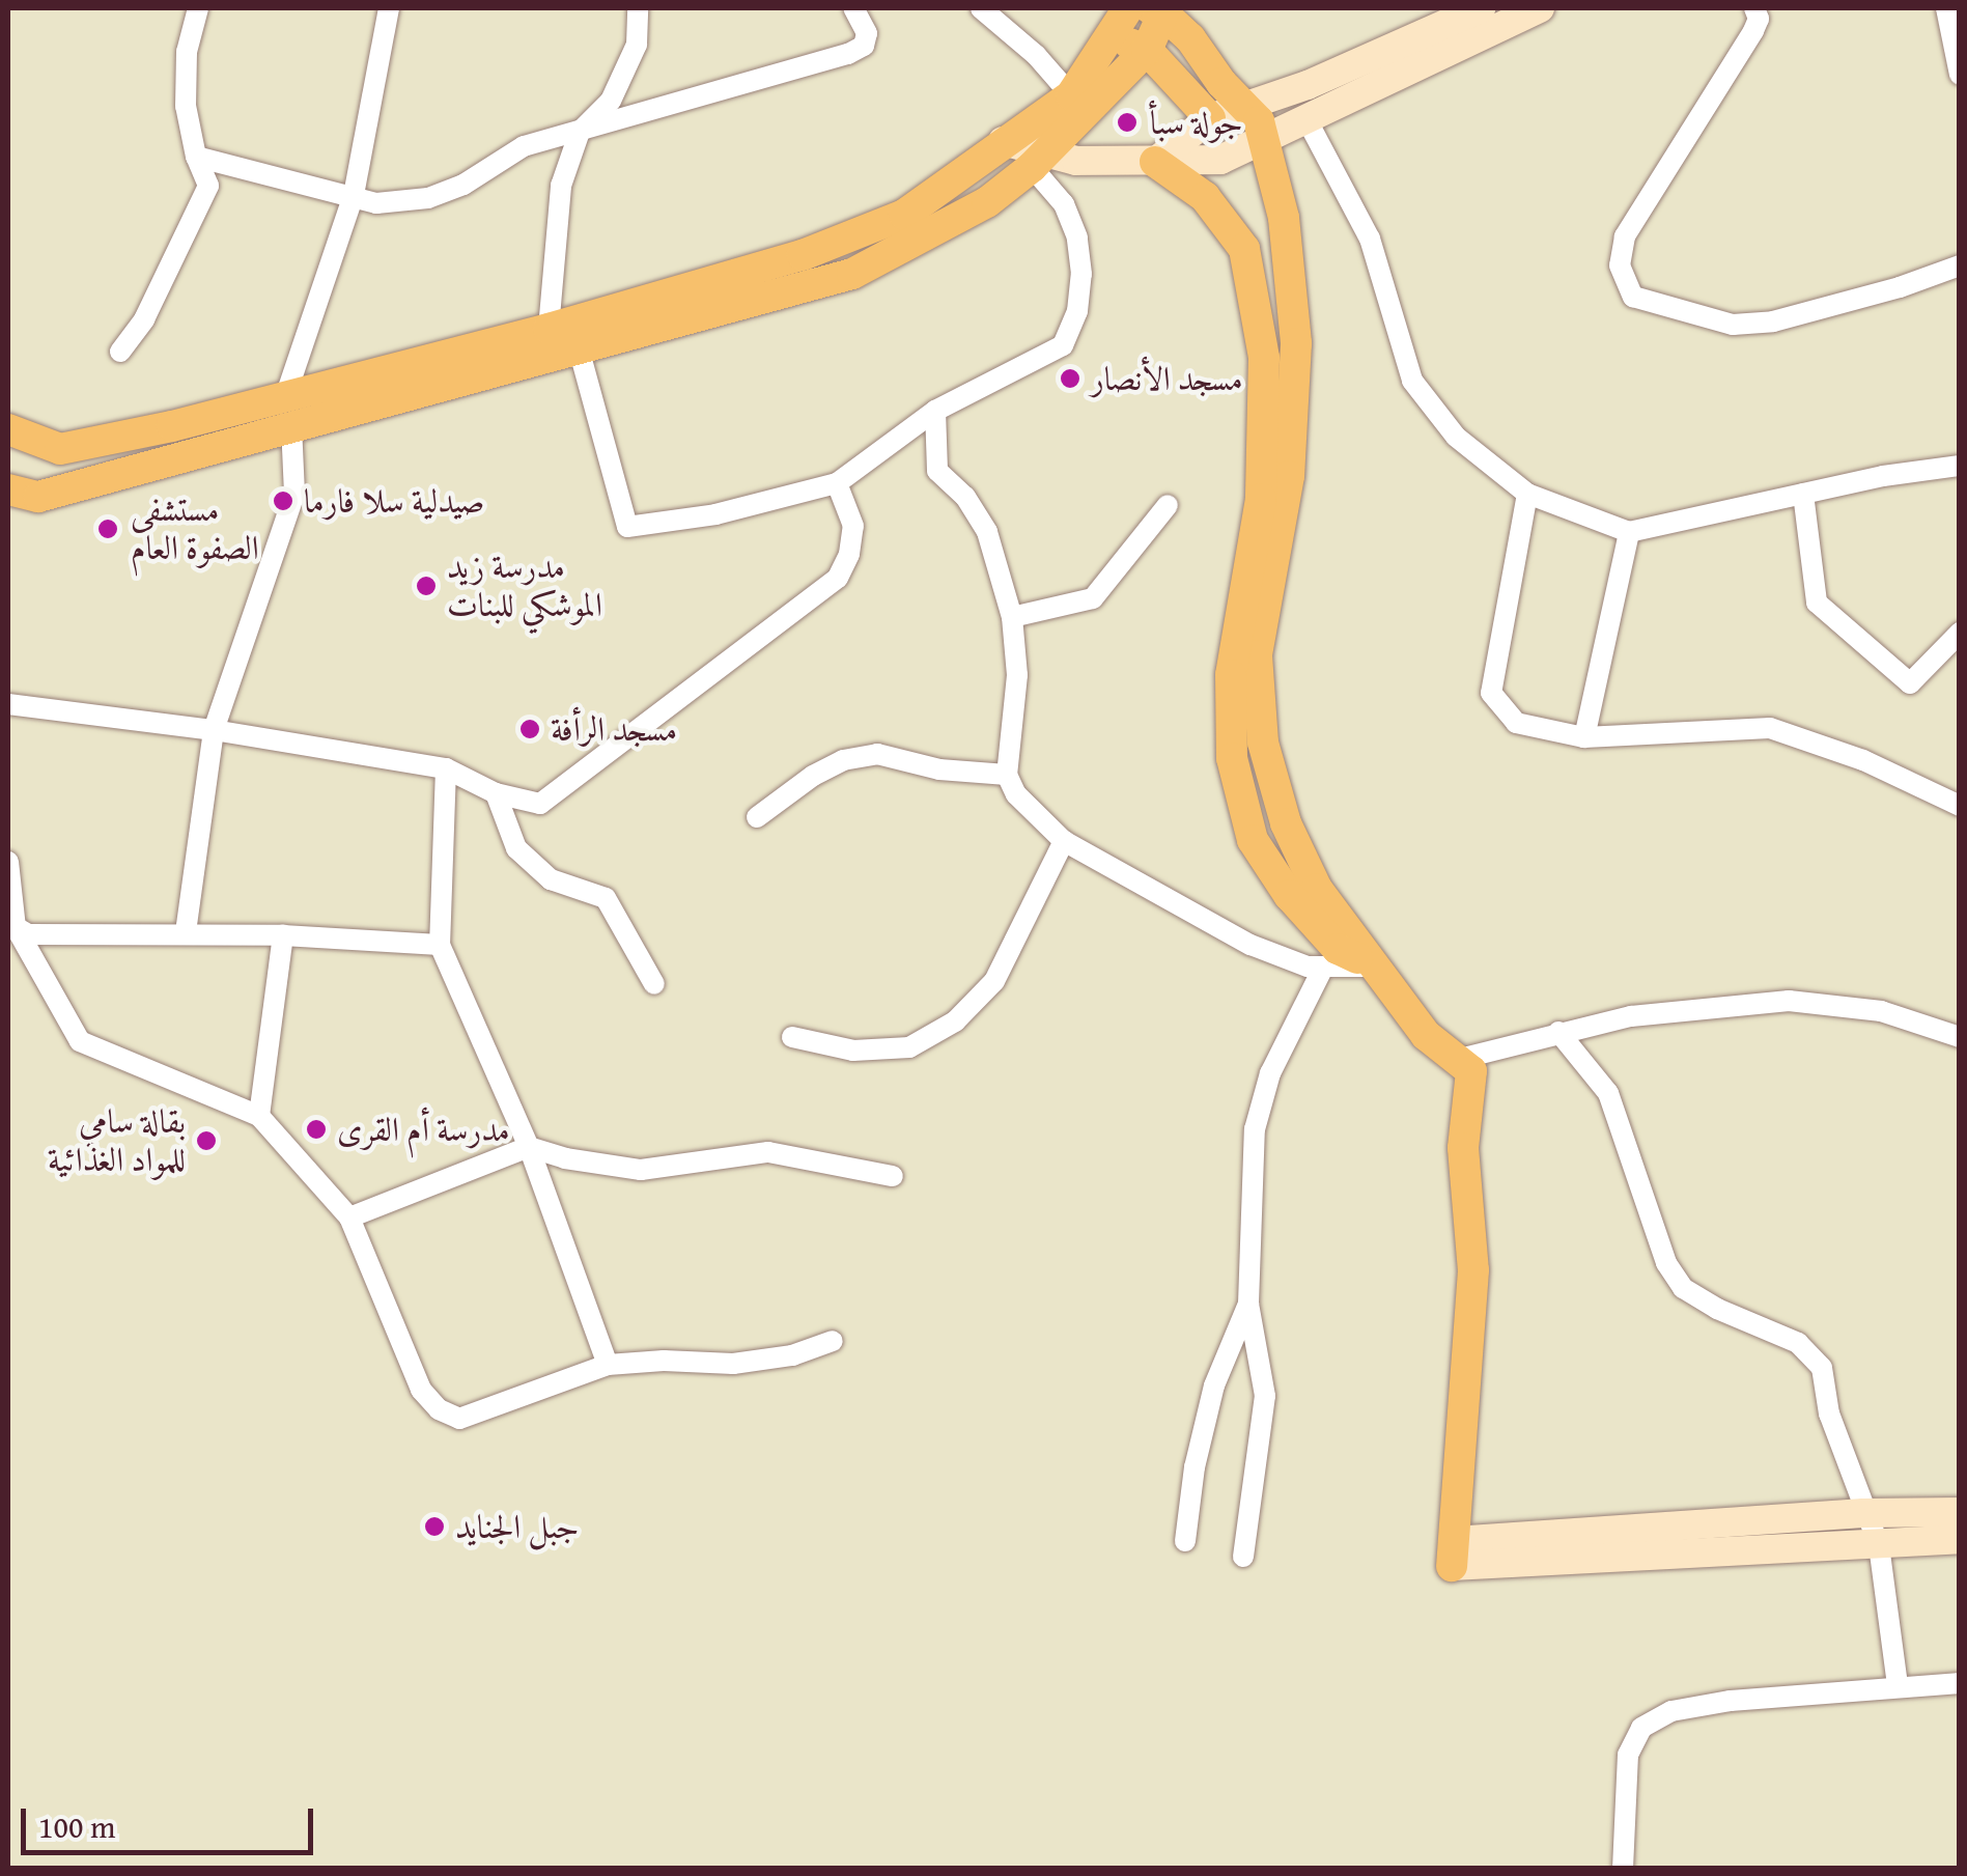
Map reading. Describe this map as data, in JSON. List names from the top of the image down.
{
  "places": [
    "جولة سبأ",
    "مسجد الأنصار",
    "صيدلية سلا فارما",
    "مستشفى الصفوة العام",
    "مدرسة زيد الموشكي للبنات",
    "مسجد الرأفة",
    "مدرسة أم القرى",
    "بقالة سامي للمواد الغذائية",
    "جبل الجنايد"
  ],
  "scale_bar": "100 m"
}
